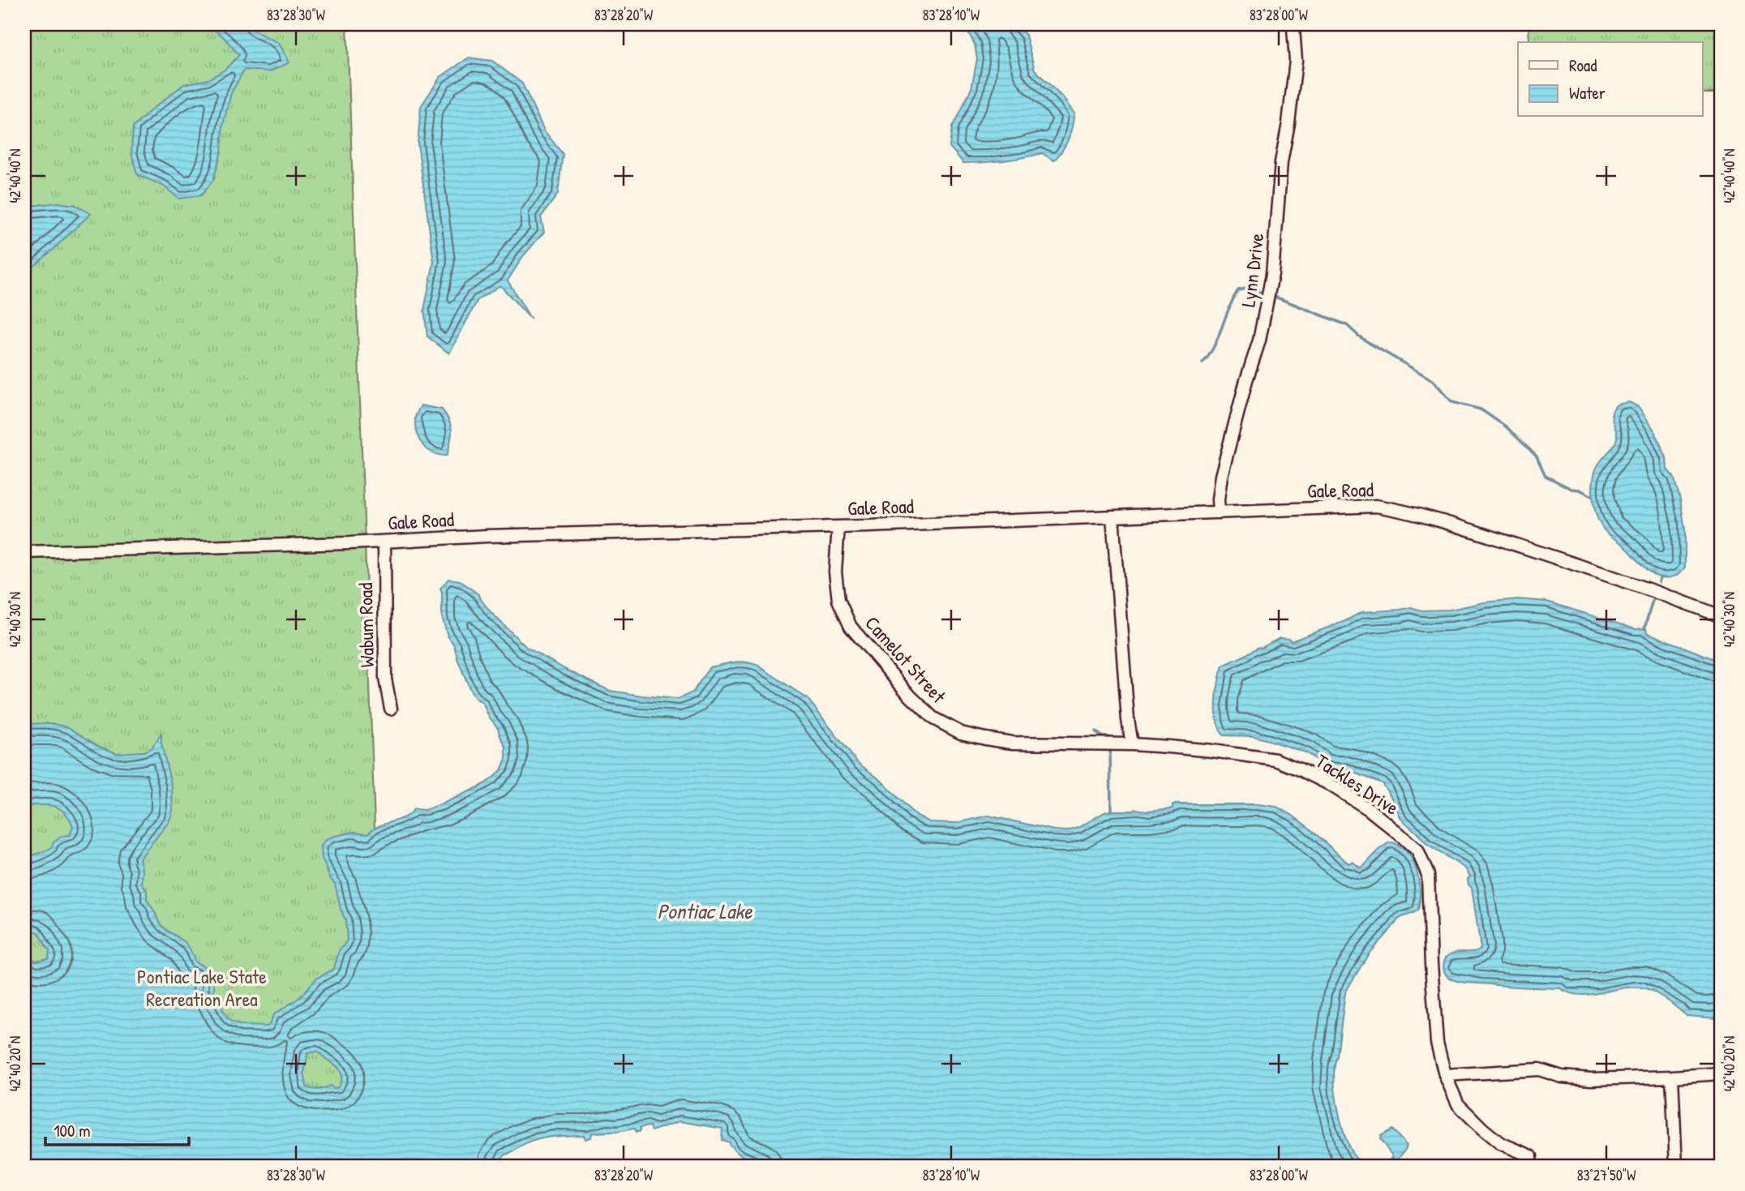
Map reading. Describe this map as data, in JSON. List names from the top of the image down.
{
  "streets": {
    "street": [
      "Lynn Drive",
      "Gale Road",
      "Wabum Road",
      "Camelot Street",
      "Tackles Drive"
    ]
  },
  "crossings": [
    ["Lynn Drive", "Gale Road"],
    ["Gale Road", "Wabum Road"],
    ["Gale Road", "Camelot Street"],
    ["Camelot Street", "Tackles Drive"]
  ],
  "water": ["Pontiac Lake"],
  "parks": ["Pontiac Lake State Recreation Area"],
  "legend": ["Road", "Water"],
  "scale_bar": "100 m",
  "coordinates": [
    "83°28'30\"W",
    "83°28'20\"W",
    "83°28'10\"W",
    "83°28'00\"W",
    "42°40'40\"N",
    "42°40'30\"N",
    "42°40'20\"N",
    "83°27'50\"W"
  ]
}
